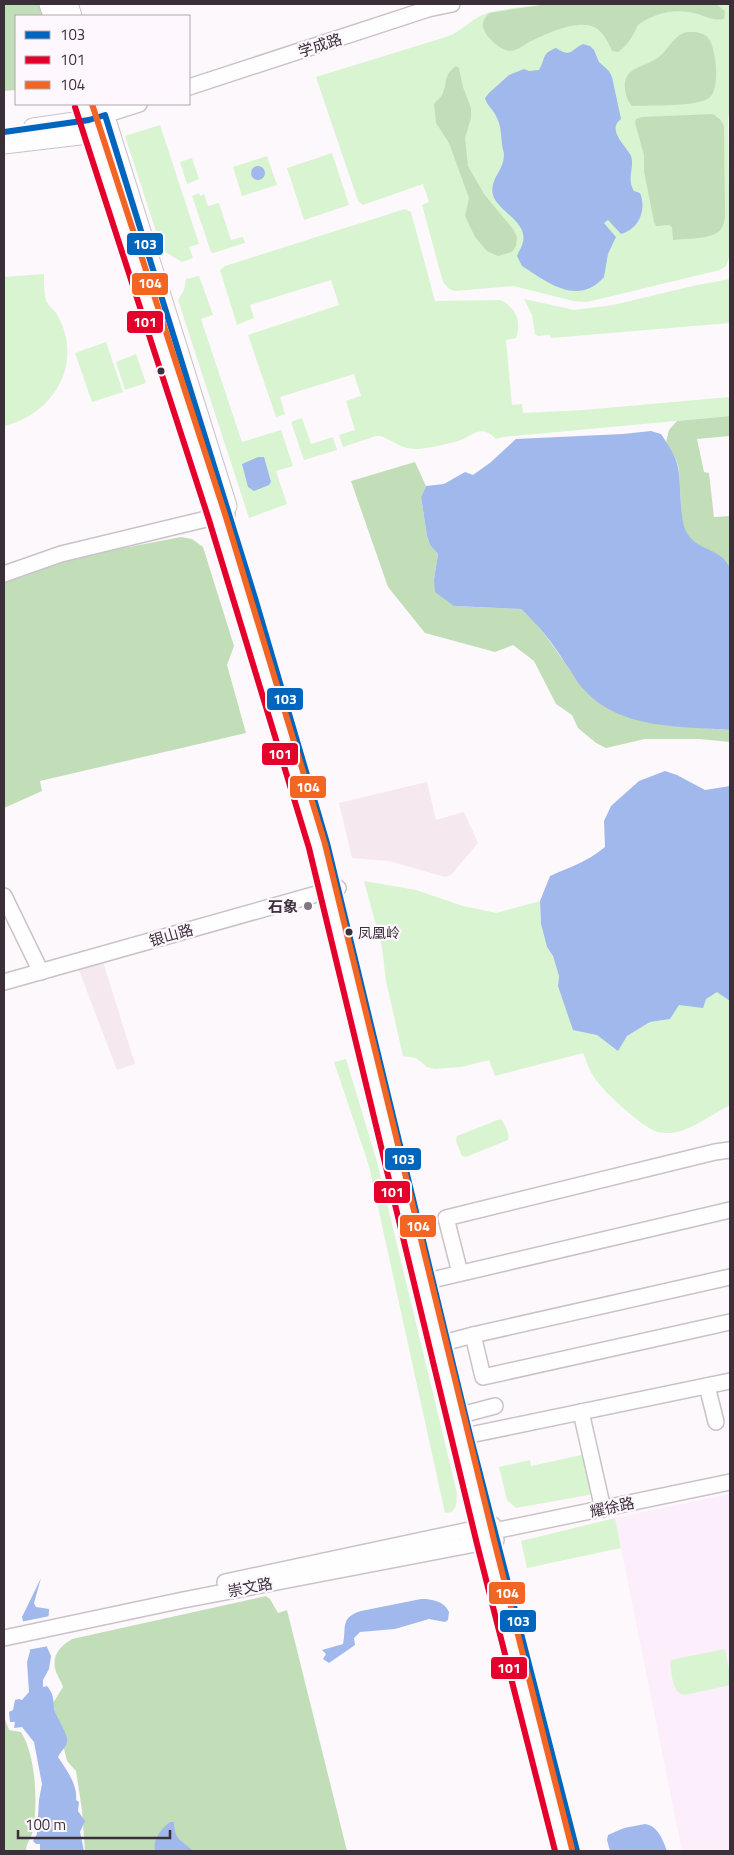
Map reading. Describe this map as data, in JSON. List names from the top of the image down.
{
  "streets": {
    "street": [
      "学成路",
      "银山路",
      "耀徐路",
      "崇文路"
    ]
  },
  "crossings": [
    ["耀徐路", "崇文路"]
  ],
  "places": ["石象", "凤凰岭"],
  "lines": ["transit line 104", "transit line 101", "transit line 103"],
  "legend": ["103", "101", "104"],
  "scale_bar": "100 m"
}
